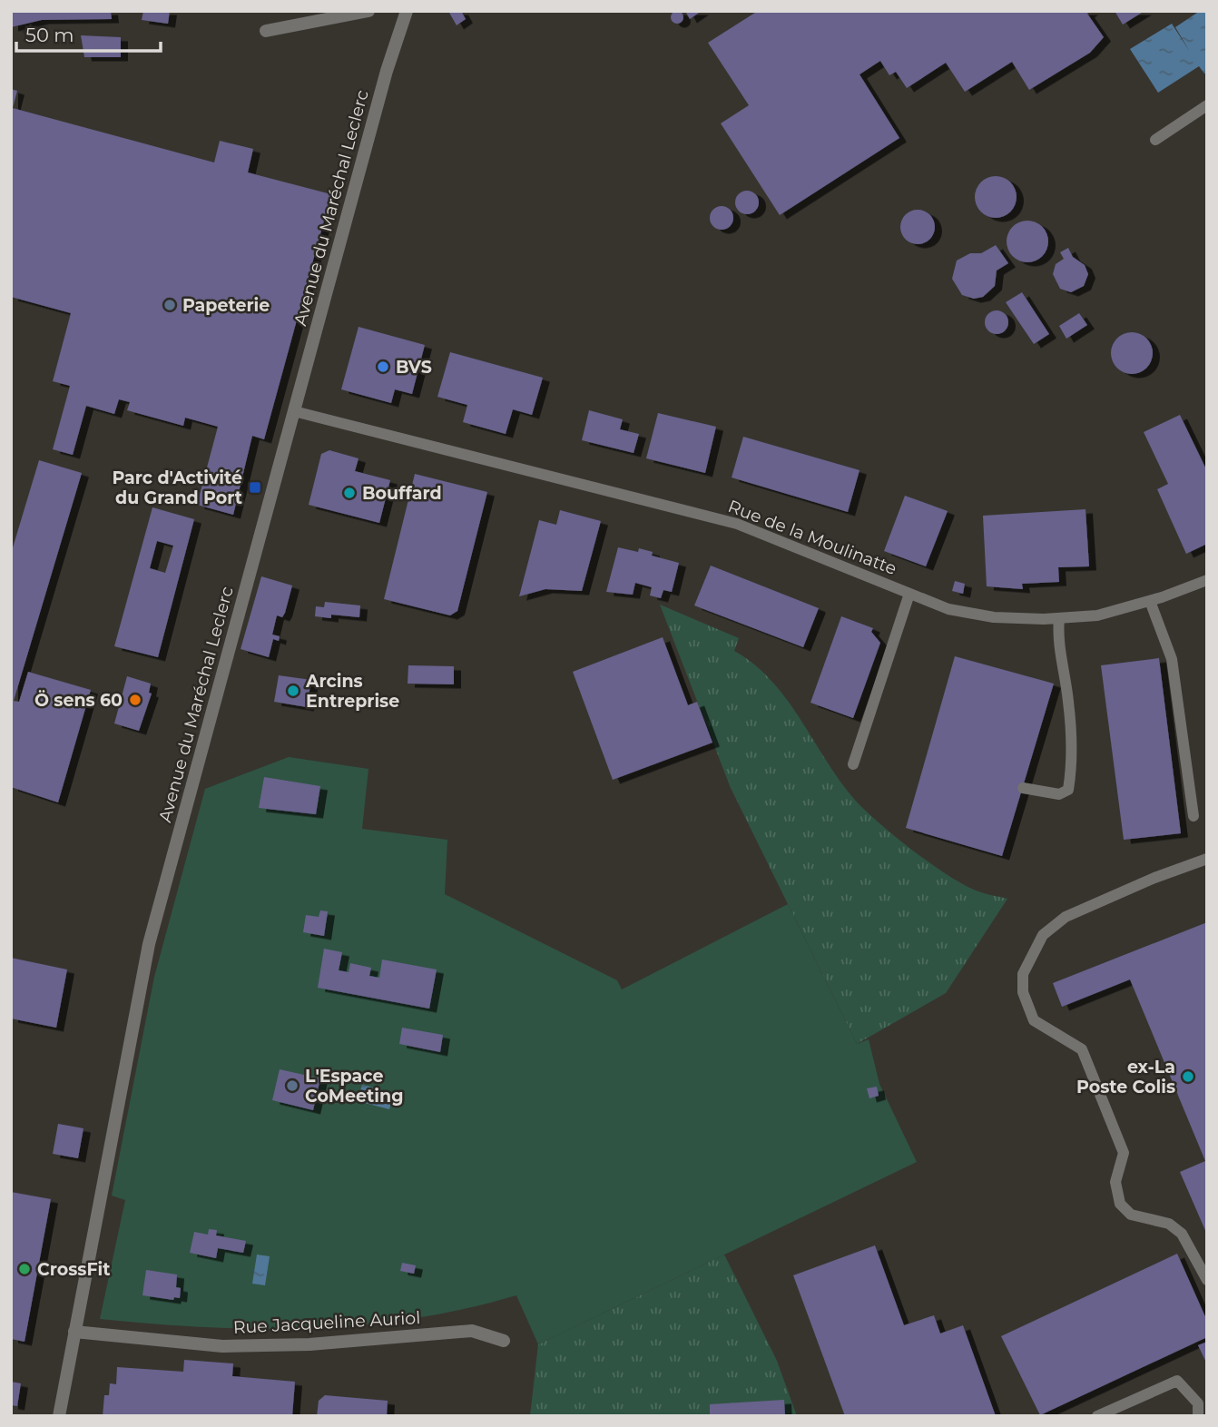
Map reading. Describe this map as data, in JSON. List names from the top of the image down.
{
  "streets": {
    "street": ["Avenue du Maréchal Leclerc", "Rue Jacqueline Auriol"],
    "lane": ["Rue de la Moulinatte"]
  },
  "crossings": [
    ["Avenue du Maréchal Leclerc", "Rue de la Moulinatte"],
    ["Avenue du Maréchal Leclerc", "Rue Jacqueline Auriol"]
  ],
  "places": {
    "other": [
      "Papeterie",
      "BVS",
      "Bouffard",
      "Arcins Entreprise",
      "Ö sens 60",
      "ex-La Poste Colis",
      "L'Espace CoMeeting",
      "CrossFit"
    ],
    "transit": ["Parc d'Activité du Grand Port"]
  },
  "scale_bar": "50 m"
}
